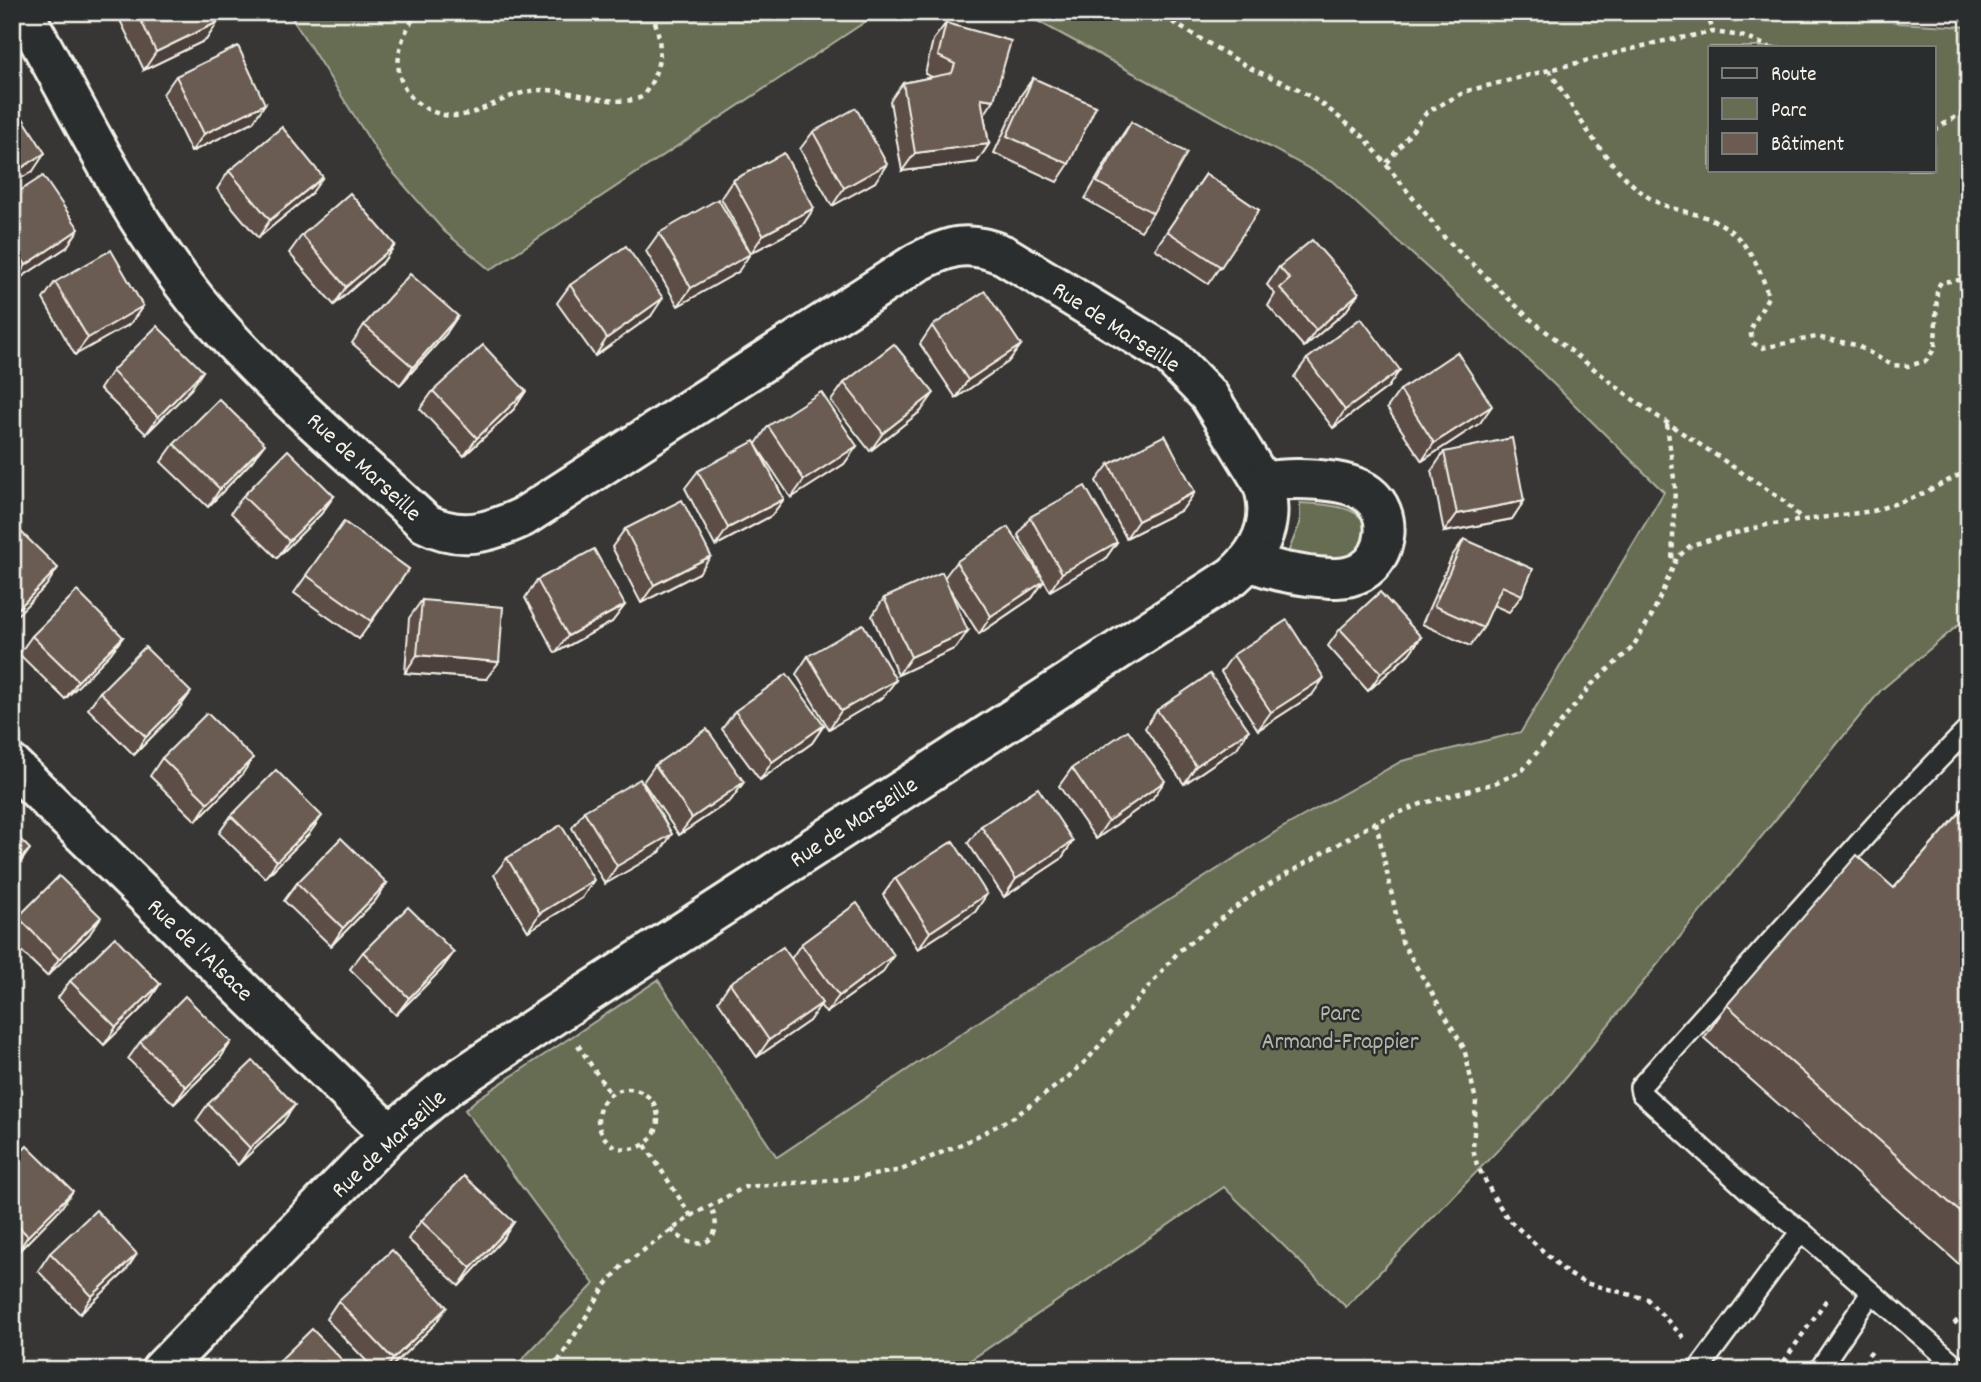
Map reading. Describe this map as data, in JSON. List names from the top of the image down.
{
  "streets": {
    "street": ["Rue de Marseille", "Rue de l'Alsace"]
  },
  "crossings": [
    ["Rue de Marseille", "Rue de l'Alsace"]
  ],
  "parks": ["Parc Armand-Frappier"],
  "legend": ["Route", "Parc", "Bâtiment"]
}
